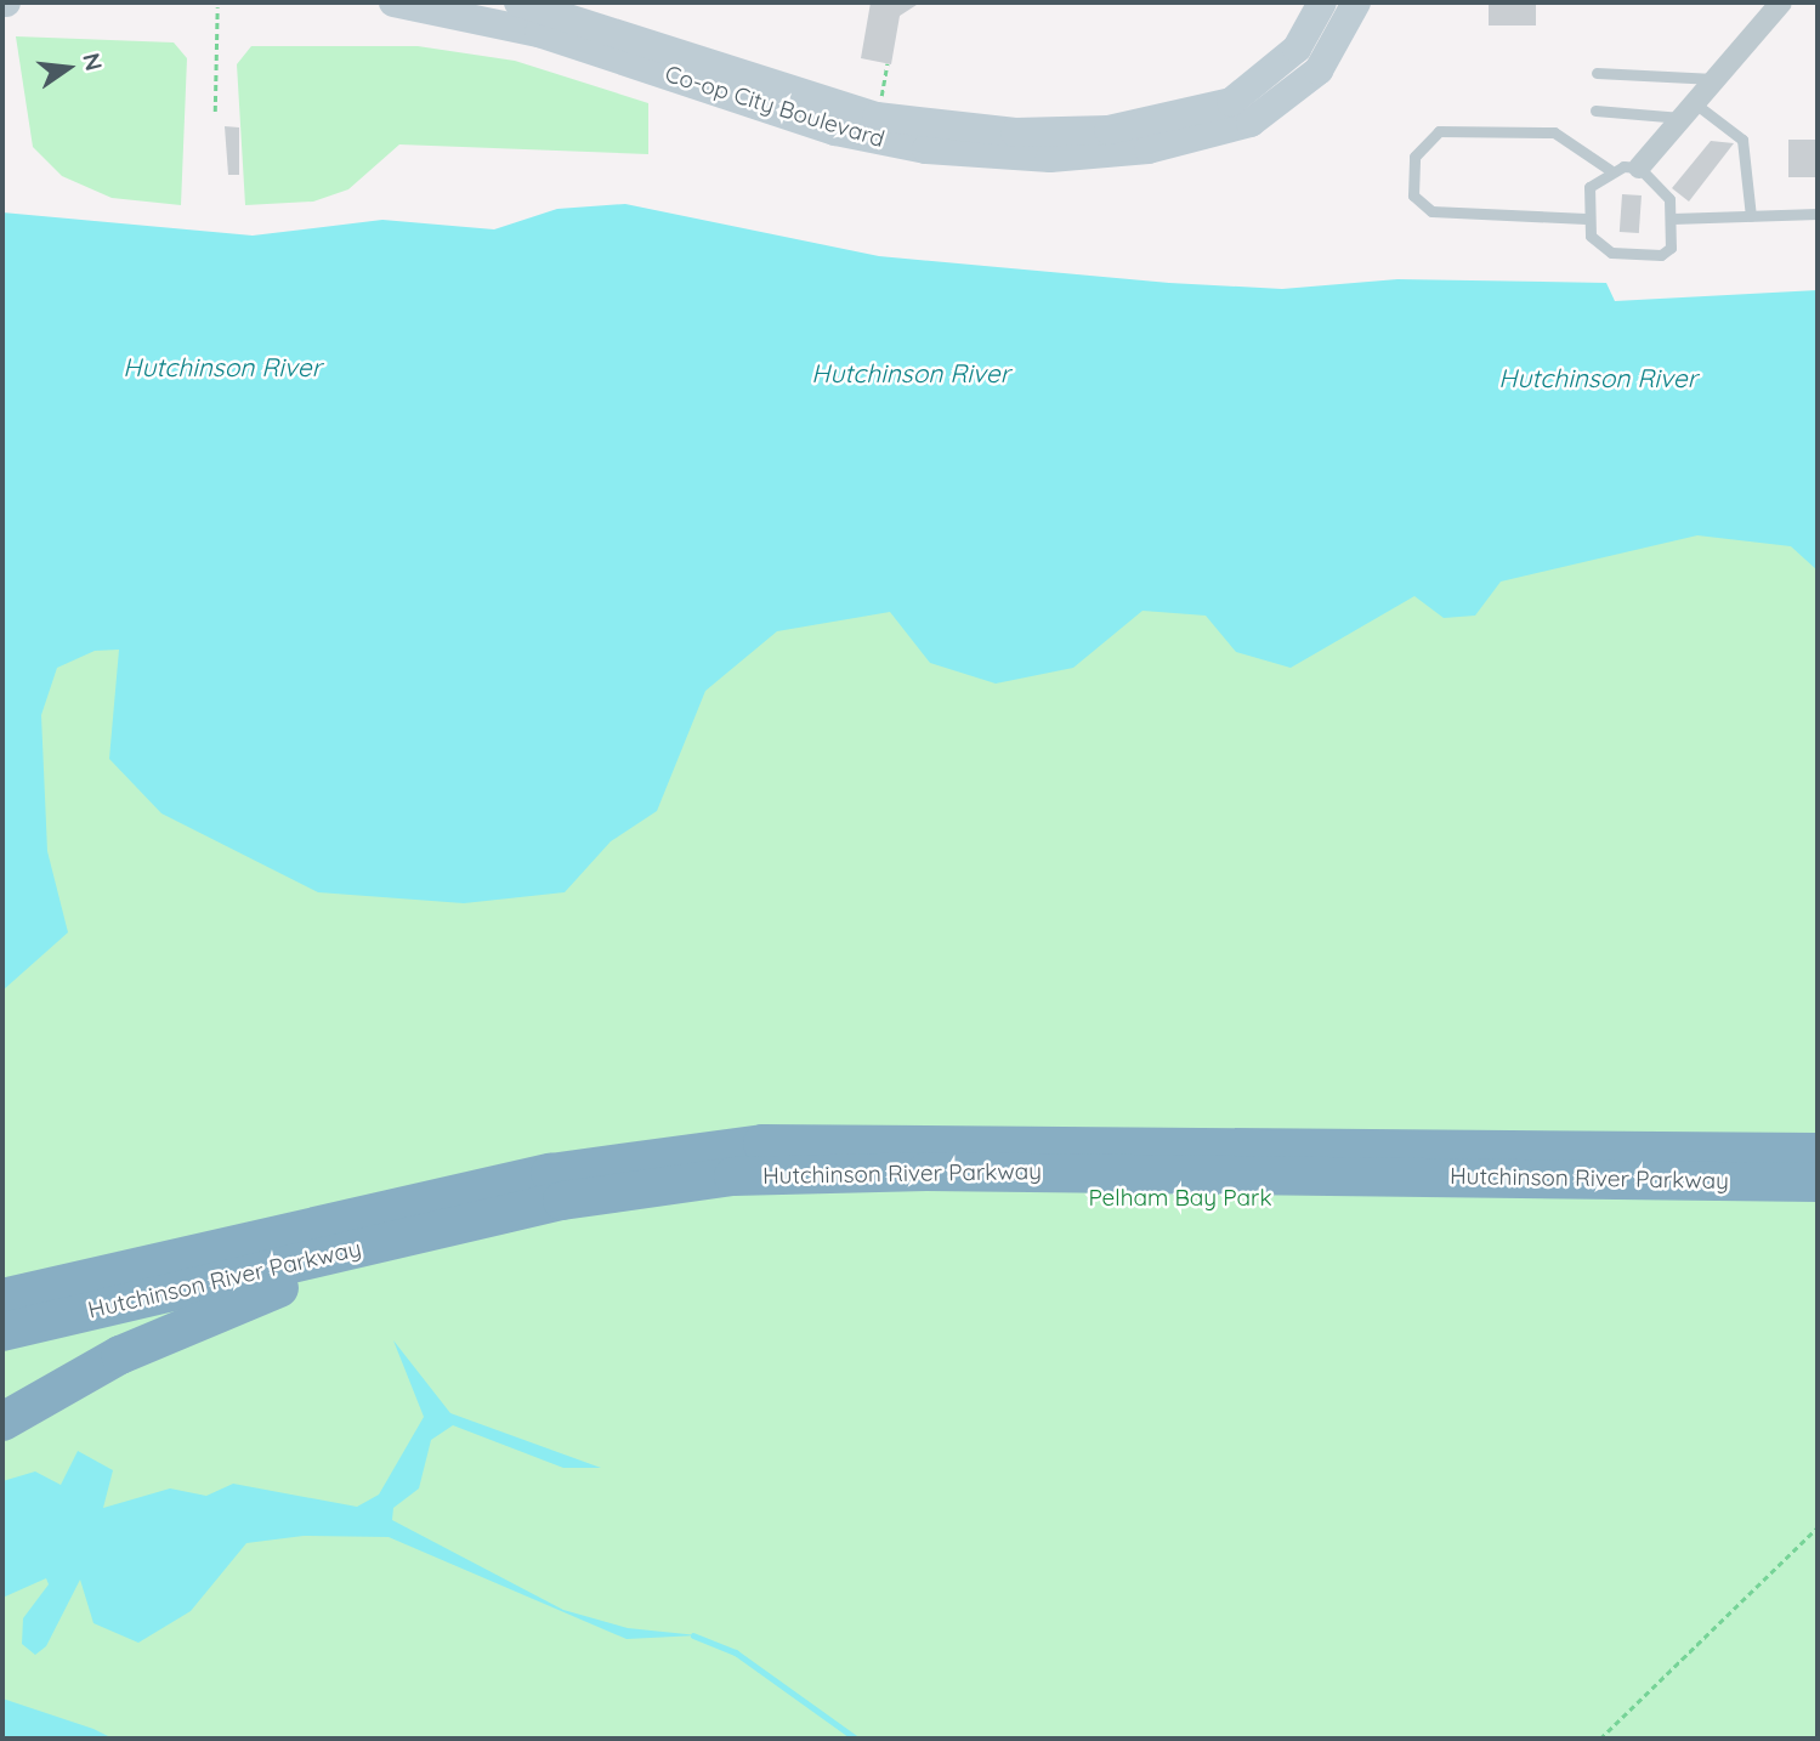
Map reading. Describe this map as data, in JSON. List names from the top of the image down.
{
  "streets": {
    "highway": ["Hutchinson River Parkway"],
    "main road": ["Co-op City Boulevard"]
  },
  "water": ["Hutchinson River"],
  "parks": ["Pelham Bay Park"],
  "north": "right"
}
